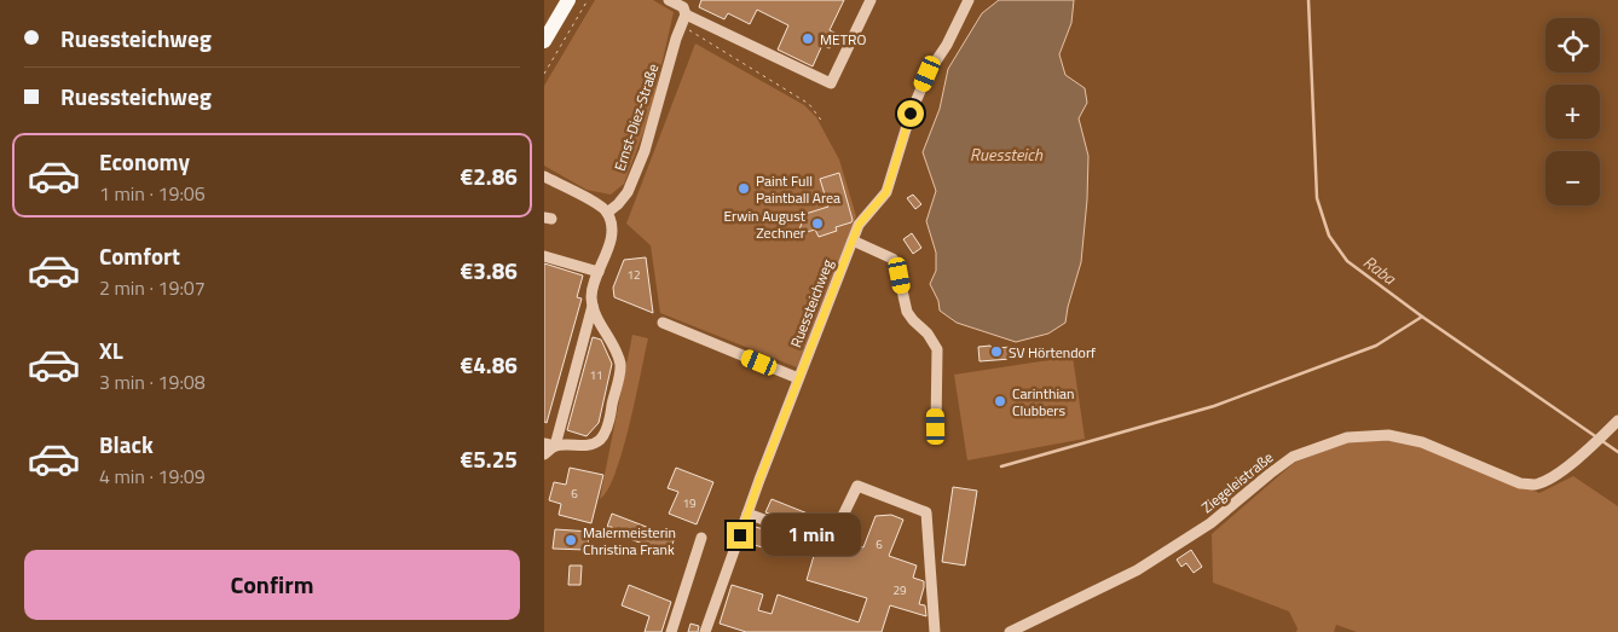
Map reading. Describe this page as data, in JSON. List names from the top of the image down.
{
  "streets": {
    "street": ["Ernst-Diez-Straße", "Ruessteichweg", "Ziegeleistraße"]
  },
  "water": ["Ruessteich", "Raba"],
  "places": [
    "METRO",
    "Paint Full Paintball Area",
    "Erwin August Zechner",
    "SV Hörtendorf",
    "Carinthian Clubbers",
    "Malermeisterin Christina Frank"
  ],
  "house_numbers": [
    "12",
    "11",
    "6",
    "19",
    "6",
    "29"
  ],
  "page": {
    "banner": ["Ruessteichweg", "Ruessteichweg"],
    "map_buttons": ["+", "−"],
    "list": [
      {
        "name": "Economy",
        "note": "1 min · 19:06",
        "value": "€2.86"
      },
      {
        "name": "Comfort",
        "note": "2 min · 19:07",
        "value": "€3.86"
      },
      {
        "name": "XL",
        "note": "3 min · 19:08",
        "value": "€4.86"
      },
      {
        "name": "Black",
        "note": "4 min · 19:09",
        "value": "€5.25"
      }
    ],
    "bubble": "1 min",
    "buttons": "Confirm"
  }
}
